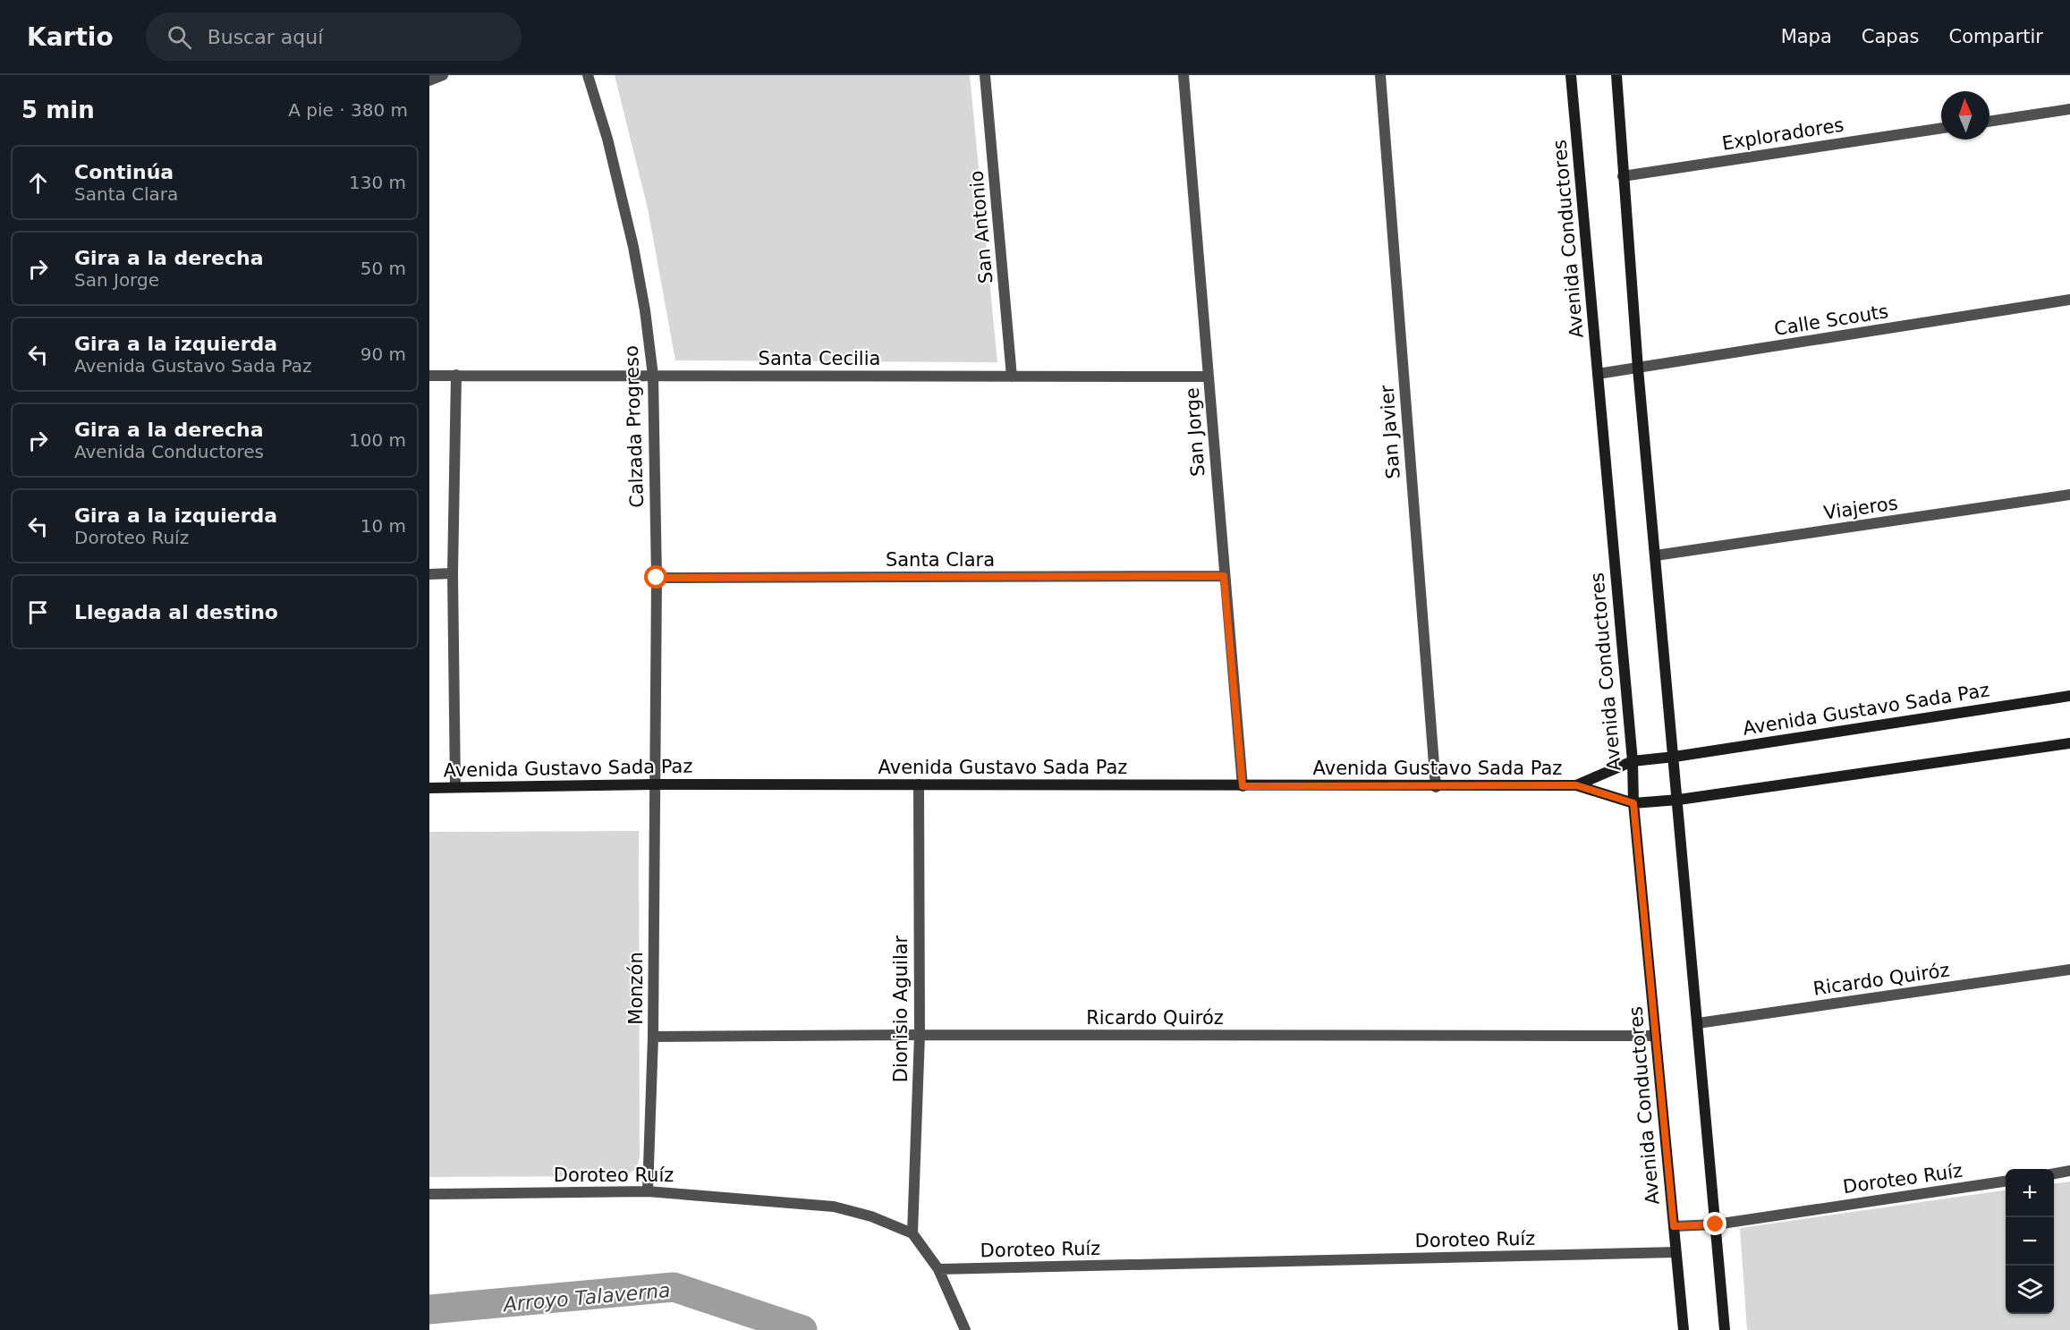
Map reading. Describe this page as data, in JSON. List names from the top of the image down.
{
  "streets": {
    "street": [
      "Exploradores",
      "San Antonio",
      "Avenida Conductores",
      "Calle Scouts",
      "Santa Cecilia",
      "Calzada Progreso",
      "San Jorge",
      "San Javier",
      "Viajeros",
      "Santa Clara",
      "Avenida Gustavo Sada Paz",
      "Ricardo Quiróz",
      "Monzón",
      "Dionisio Aguilar",
      "Doroteo Ruíz"
    ]
  },
  "crossings": [
    ["San Antonio", "Santa Cecilia"],
    ["Avenida Conductores", "Calle Scouts"],
    ["Avenida Conductores", "Avenida Gustavo Sada Paz"],
    ["Avenida Conductores", "Ricardo Quiróz"],
    ["Avenida Conductores", "Doroteo Ruíz"],
    ["Santa Cecilia", "Calzada Progreso"],
    ["Santa Cecilia", "San Jorge"],
    ["Calzada Progreso", "Santa Clara"],
    ["Calzada Progreso", "Avenida Gustavo Sada Paz"],
    ["Calzada Progreso", "Monzón"],
    ["San Jorge", "Santa Clara"],
    ["San Jorge", "Avenida Gustavo Sada Paz"],
    ["San Javier", "Avenida Gustavo Sada Paz"],
    ["Avenida Gustavo Sada Paz", "Monzón"],
    ["Avenida Gustavo Sada Paz", "Dionisio Aguilar"],
    ["Ricardo Quiróz", "Monzón"],
    ["Ricardo Quiróz", "Dionisio Aguilar"],
    ["Monzón", "Doroteo Ruíz"],
    ["Dionisio Aguilar", "Doroteo Ruíz"]
  ],
  "water": ["Arroyo Talaverna"],
  "north": "top",
  "page": {
    "header": "Kartio",
    "search": "Buscar aquí",
    "nav": ["Mapa", "Capas", "Compartir"],
    "heading": ["5 min", "A pie · 380 m"],
    "list": [
      ["Continúa", "Santa Clara", "130 m"],
      ["Gira a la derecha", "San Jorge", "50 m"],
      ["Gira a la izquierda", "Avenida Gustavo Sada Paz", "90 m"],
      ["Gira a la derecha", "Avenida Conductores", "100 m"],
      ["Gira a la izquierda", "Doroteo Ruíz", "10 m"],
      "Llegada al destino"
    ],
    "map_buttons": ["+", "−"]
  }
}
